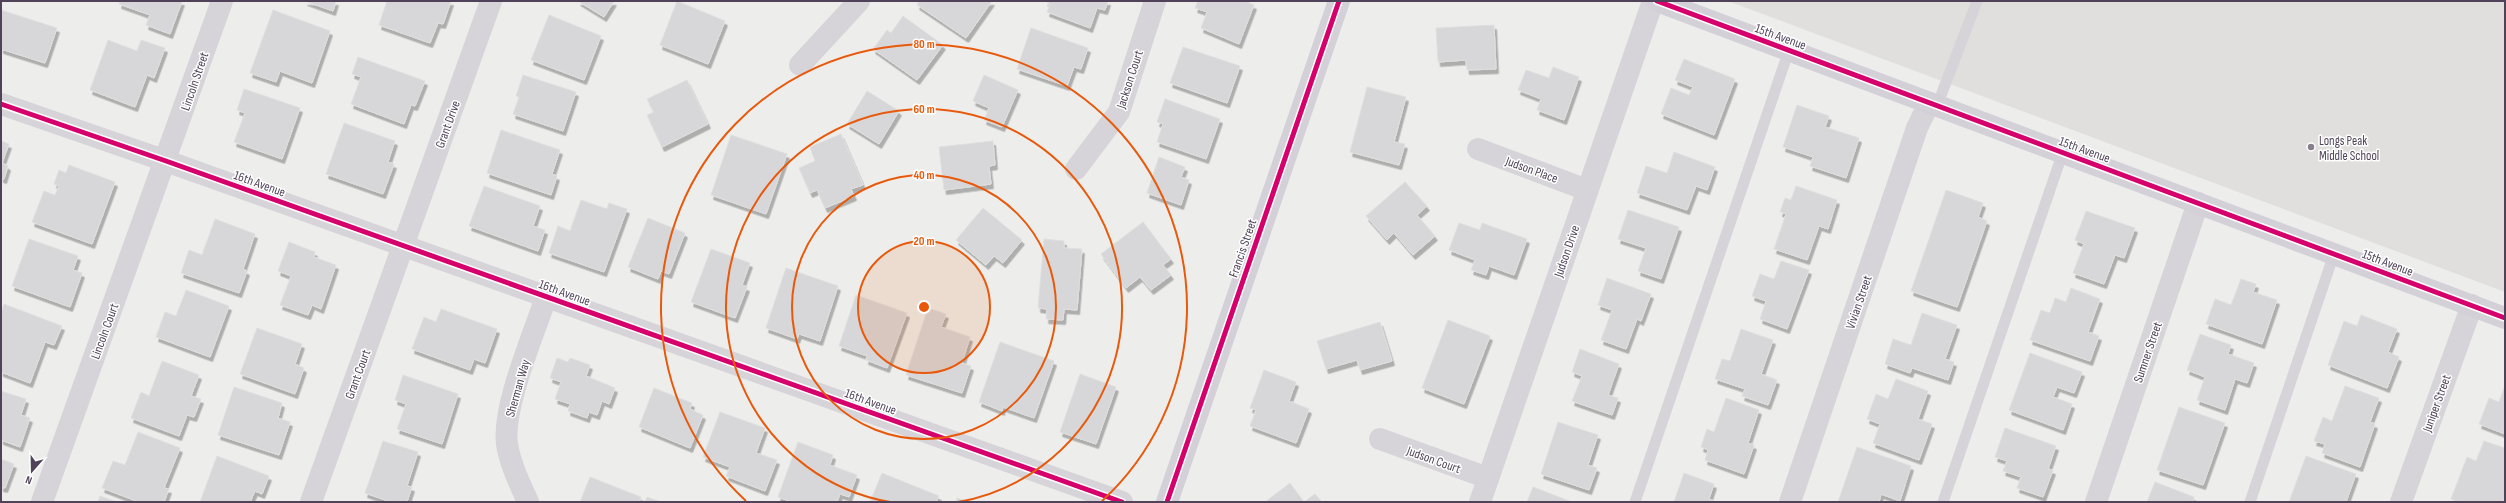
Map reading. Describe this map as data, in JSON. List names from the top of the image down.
{
  "streets": {
    "street": [
      "15th Avenue",
      "Jackson Court",
      "Lincoln Street",
      "Grant Drive",
      "Judson Place",
      "16th Avenue",
      "Francis Street",
      "Judson Drive",
      "Vivian Street",
      "Lincoln Court",
      "Sumner Street",
      "Grant Court",
      "Sherman Way",
      "Juniper Street",
      "Judson Court"
    ]
  },
  "crossings": [
    ["15th Avenue", "Vivian Street"],
    ["15th Avenue", "Sumner Street"],
    ["15th Avenue", "Juniper Street"],
    ["Lincoln Street", "16th Avenue"],
    ["Lincoln Street", "Lincoln Court"],
    ["Grant Drive", "16th Avenue"],
    ["Grant Drive", "Grant Court"],
    ["Judson Place", "Judson Drive"],
    ["16th Avenue", "Lincoln Court"],
    ["16th Avenue", "Grant Court"],
    ["16th Avenue", "Sherman Way"],
    ["Judson Drive", "Judson Court"]
  ],
  "places": ["Longs Peak Middle School"],
  "north": "bottom",
  "rings": [
    "80 m",
    "60 m",
    "40 m",
    "20 m"
  ]
}
